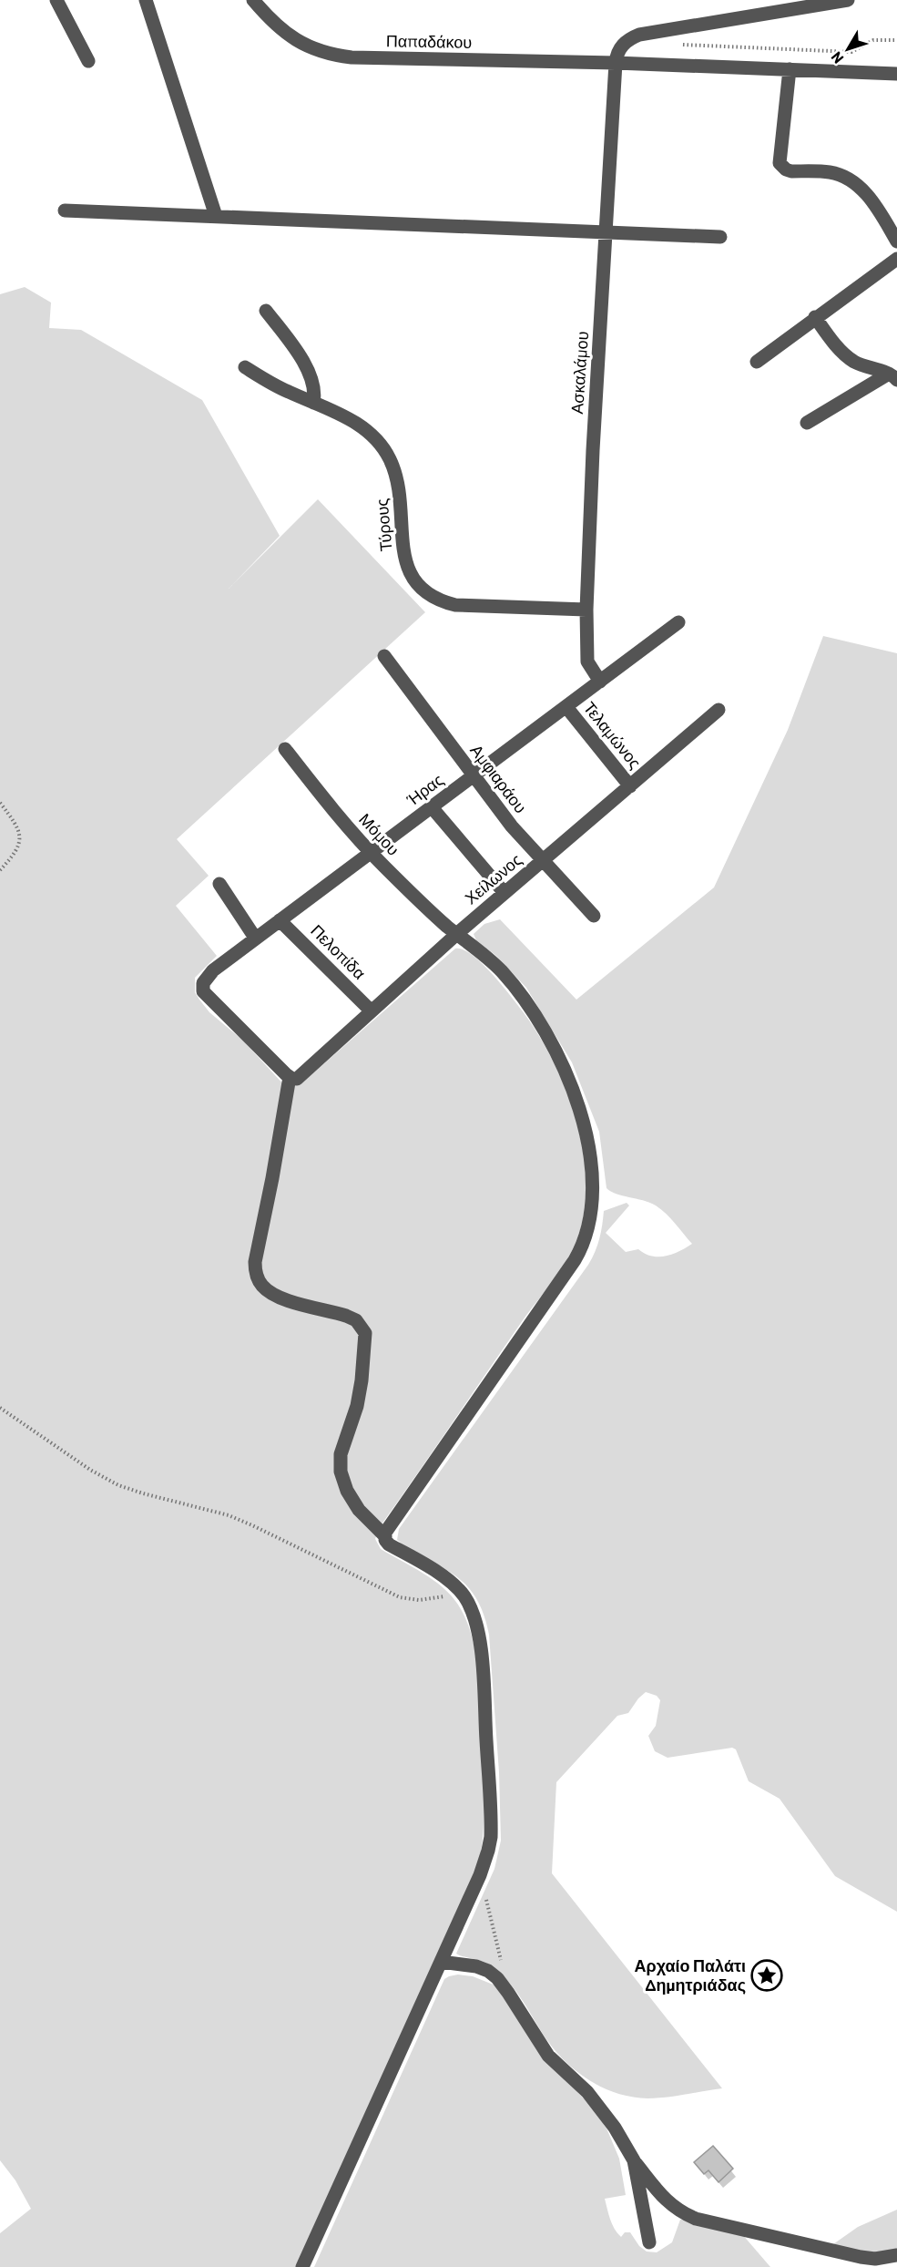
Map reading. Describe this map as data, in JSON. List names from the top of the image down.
{
  "streets": {
    "street": [
      "Παπαδάκου",
      "Ασκαλάμου",
      "Τύρους",
      "Τελαμώνος",
      "Αμφιαράου",
      "Ήρας",
      "Μόμου",
      "Χείλωνος",
      "Πελοπίδα"
    ]
  },
  "crossings": [
    ["Παπαδάκου", "Ασκαλάμου"],
    ["Ασκαλάμου", "Τύρους"],
    ["Ασκαλάμου", "Ήρας"],
    ["Τελαμώνος", "Ήρας"],
    ["Τελαμώνος", "Χείλωνος"],
    ["Αμφιαράου", "Ήρας"],
    ["Αμφιαράου", "Χείλωνος"],
    ["Ήρας", "Μόμου"],
    ["Ήρας", "Χείλωνος"],
    ["Ήρας", "Πελοπίδα"],
    ["Μόμου", "Χείλωνος"],
    ["Χείλωνος", "Πελοπίδα"]
  ],
  "places": {
    "place": ["Αρχαίο Παλάτι Δημητριάδας"]
  },
  "north": "bottom left"
}
